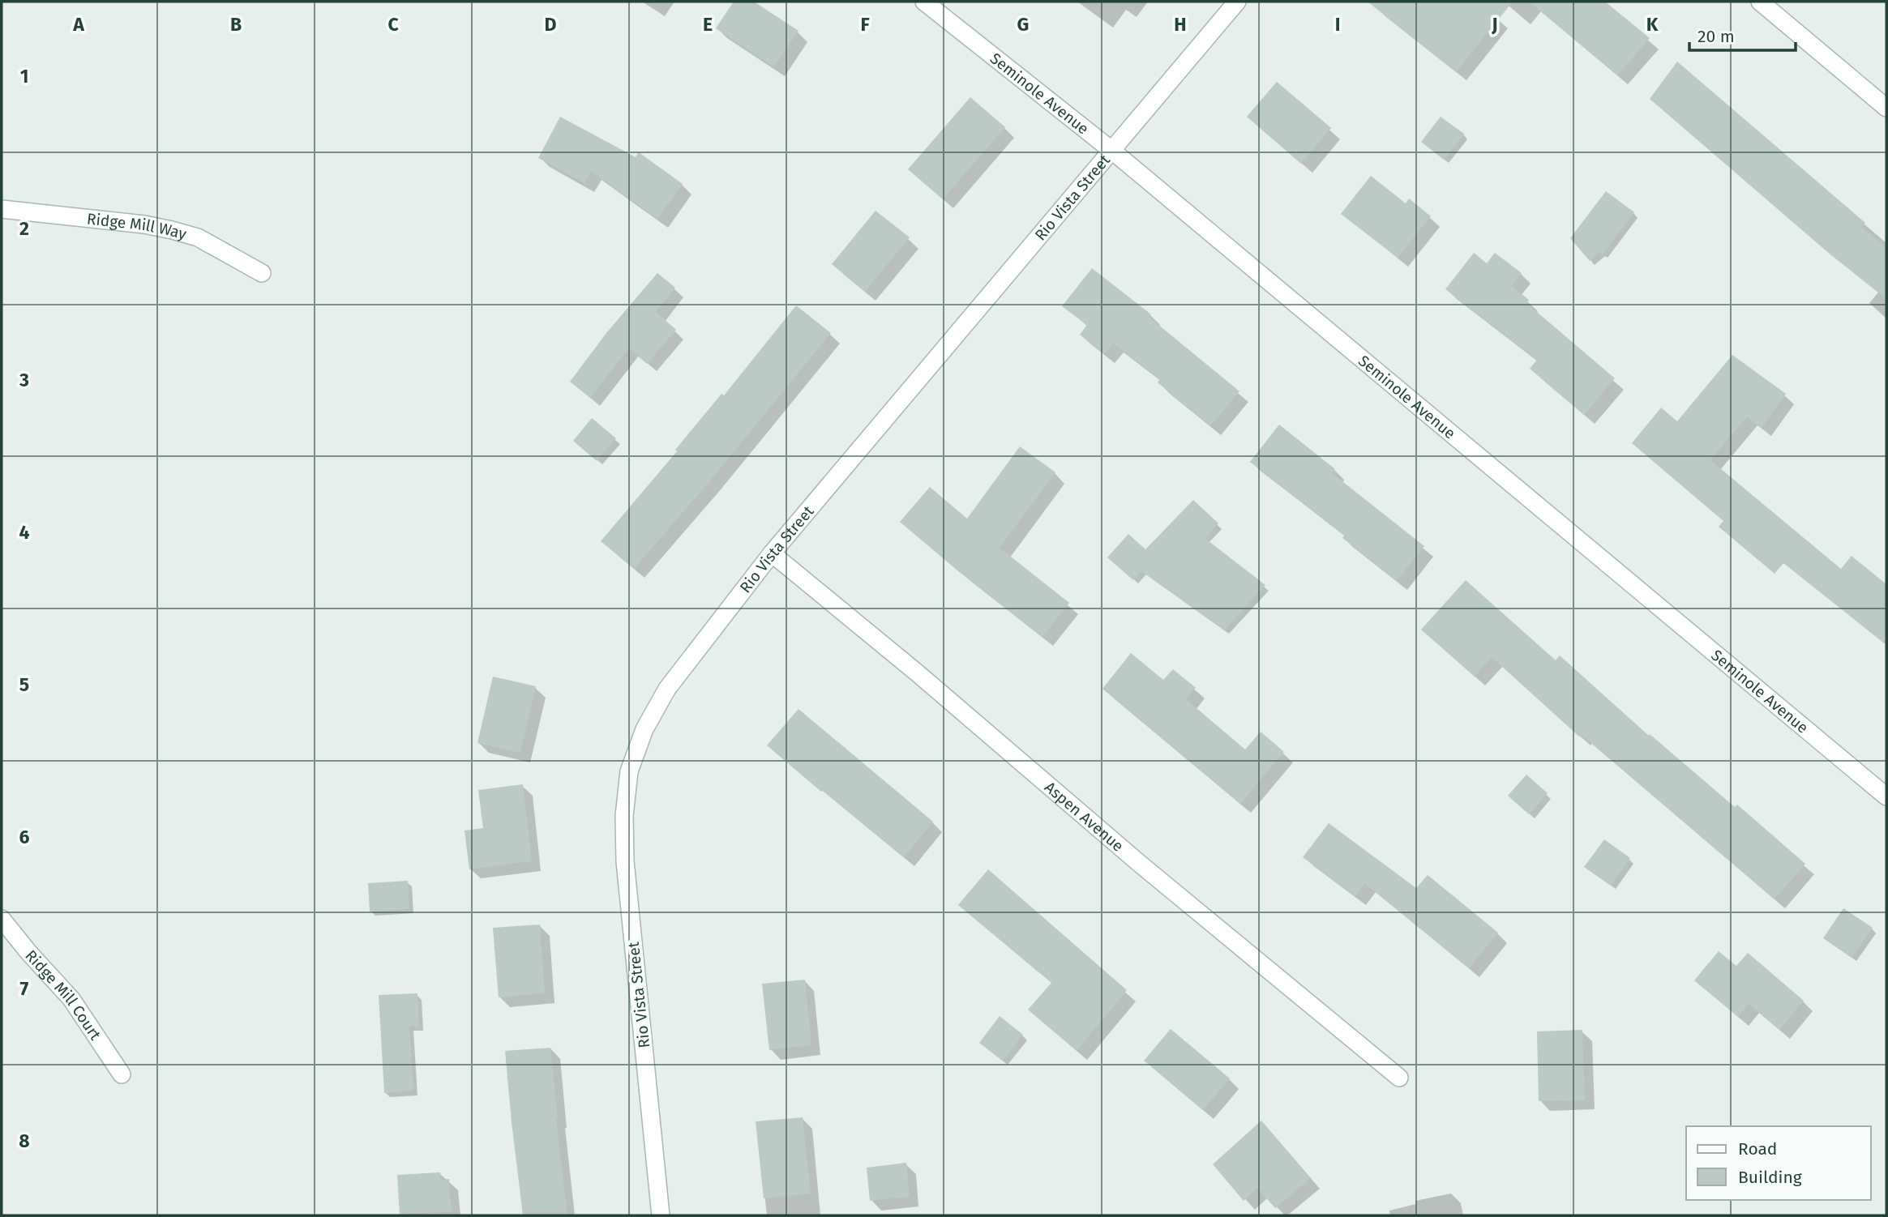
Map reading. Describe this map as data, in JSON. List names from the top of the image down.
{
  "streets": {
    "street": [
      "Seminole Avenue",
      "Rio Vista Street",
      "Ridge Mill Way",
      "Aspen Avenue",
      "Ridge Mill Court"
    ]
  },
  "crossings": [
    ["Seminole Avenue", "Rio Vista Street"],
    ["Rio Vista Street", "Aspen Avenue"]
  ],
  "legend": ["Road", "Building"],
  "scale_bar": "20 m",
  "grid": {
    "columns": [
      "A",
      "B",
      "C",
      "D",
      "E",
      "F",
      "G",
      "H",
      "I",
      "J",
      "K"
    ],
    "rows": [
      "1",
      "2",
      "3",
      "4",
      "5",
      "6",
      "7",
      "8"
    ]
  }
}
